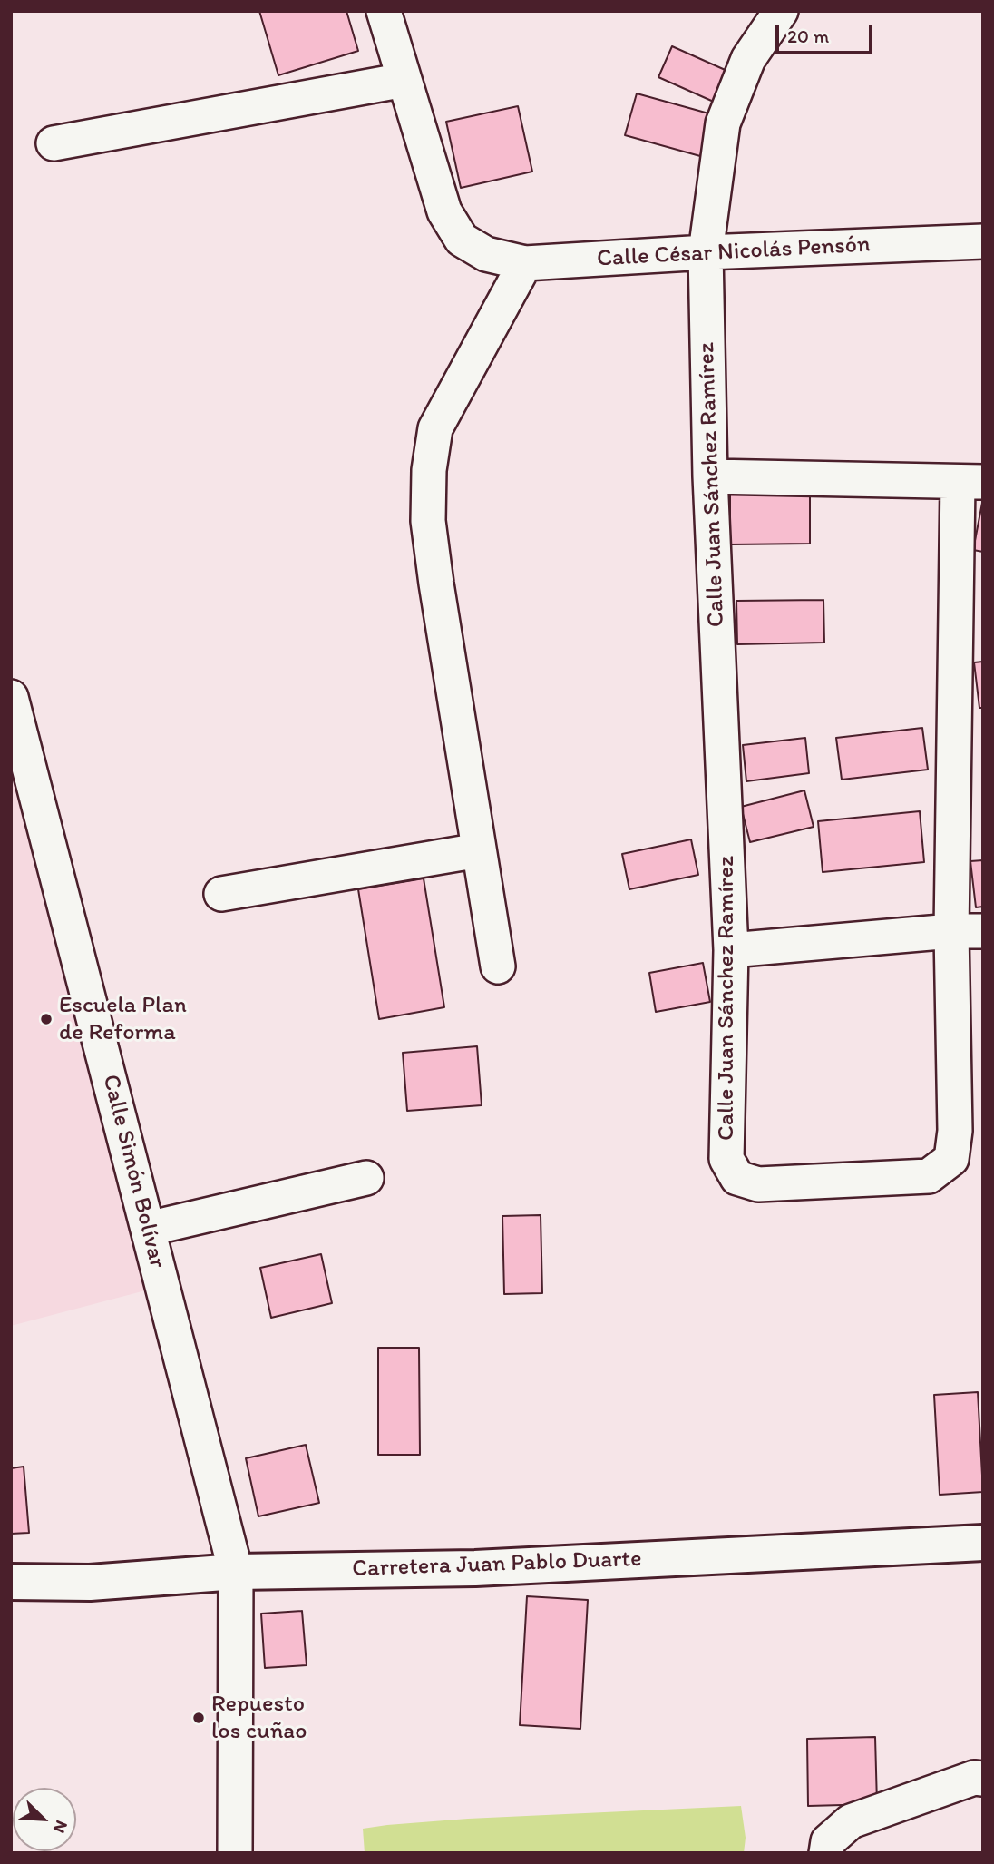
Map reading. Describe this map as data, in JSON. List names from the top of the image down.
{
  "streets": {
    "main road": ["Carretera Juan Pablo Duarte"],
    "street": ["Calle César Nicolás Pensón", "Calle Juan Sánchez Ramírez", "Calle Simón Bolívar"]
  },
  "crossings": [
    ["Calle César Nicolás Pensón", "Calle Juan Sánchez Ramírez"],
    ["Calle Simón Bolívar", "Carretera Juan Pablo Duarte"]
  ],
  "places": ["Escuela Plan de Reforma", "Repuesto los cuñao"],
  "scale_bar": "20 m",
  "north": "bottom right"
}
